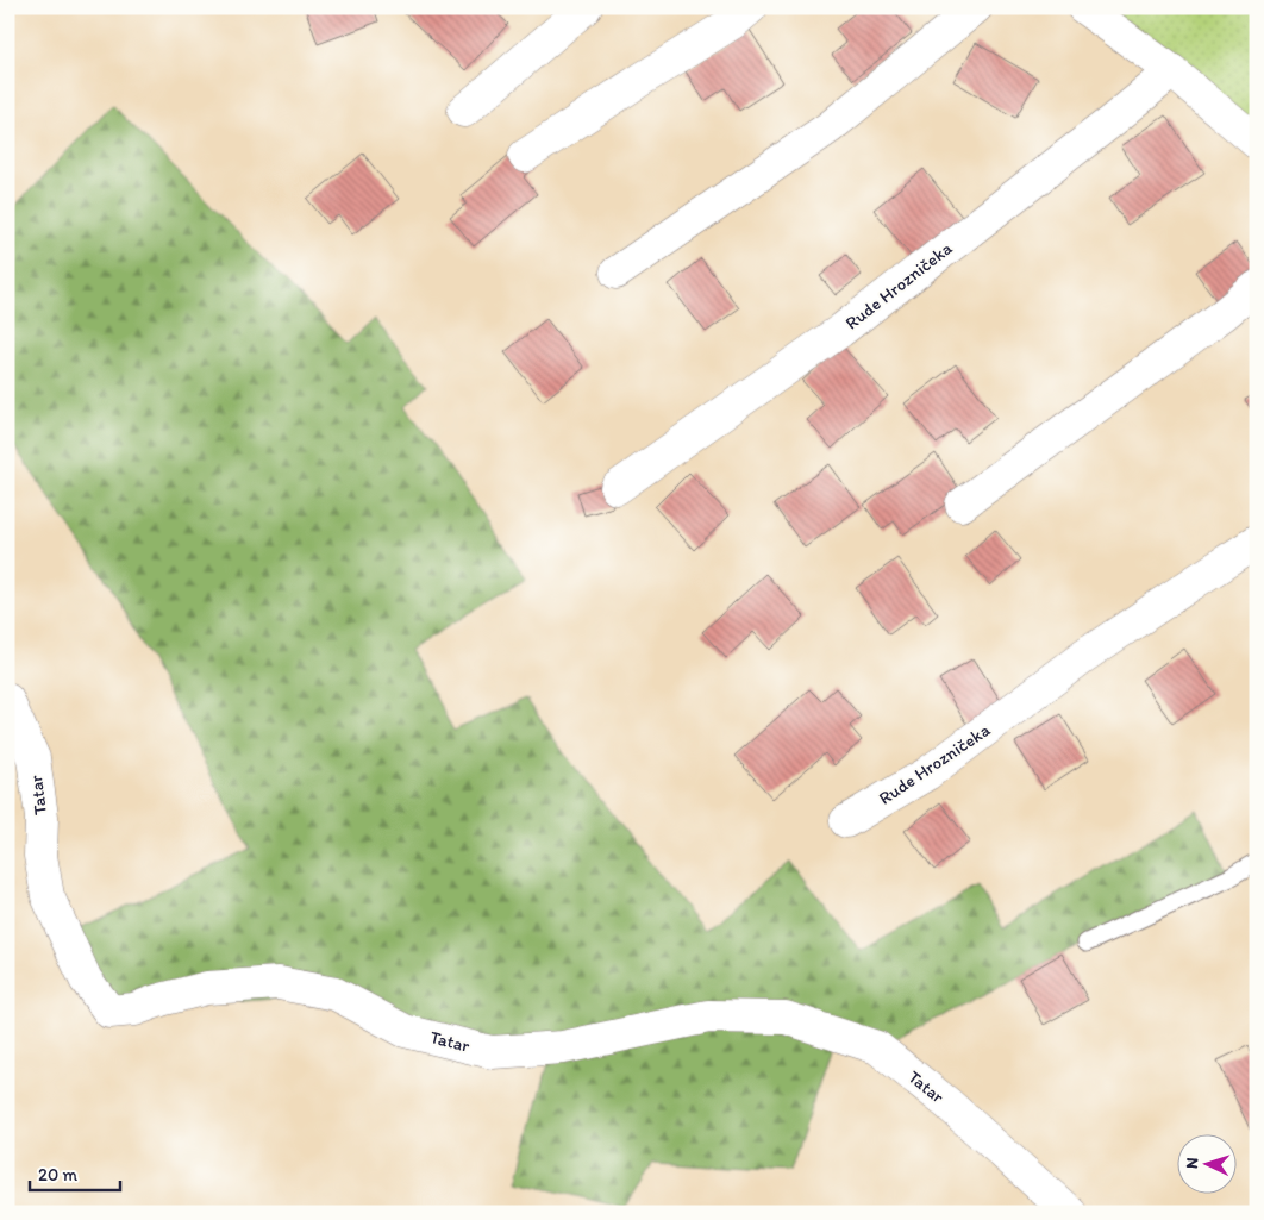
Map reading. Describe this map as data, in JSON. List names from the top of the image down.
{
  "streets": {
    "street": ["Rude Hrozničeka", "Tatar"]
  },
  "scale_bar": "20 m",
  "north": "left"
}
